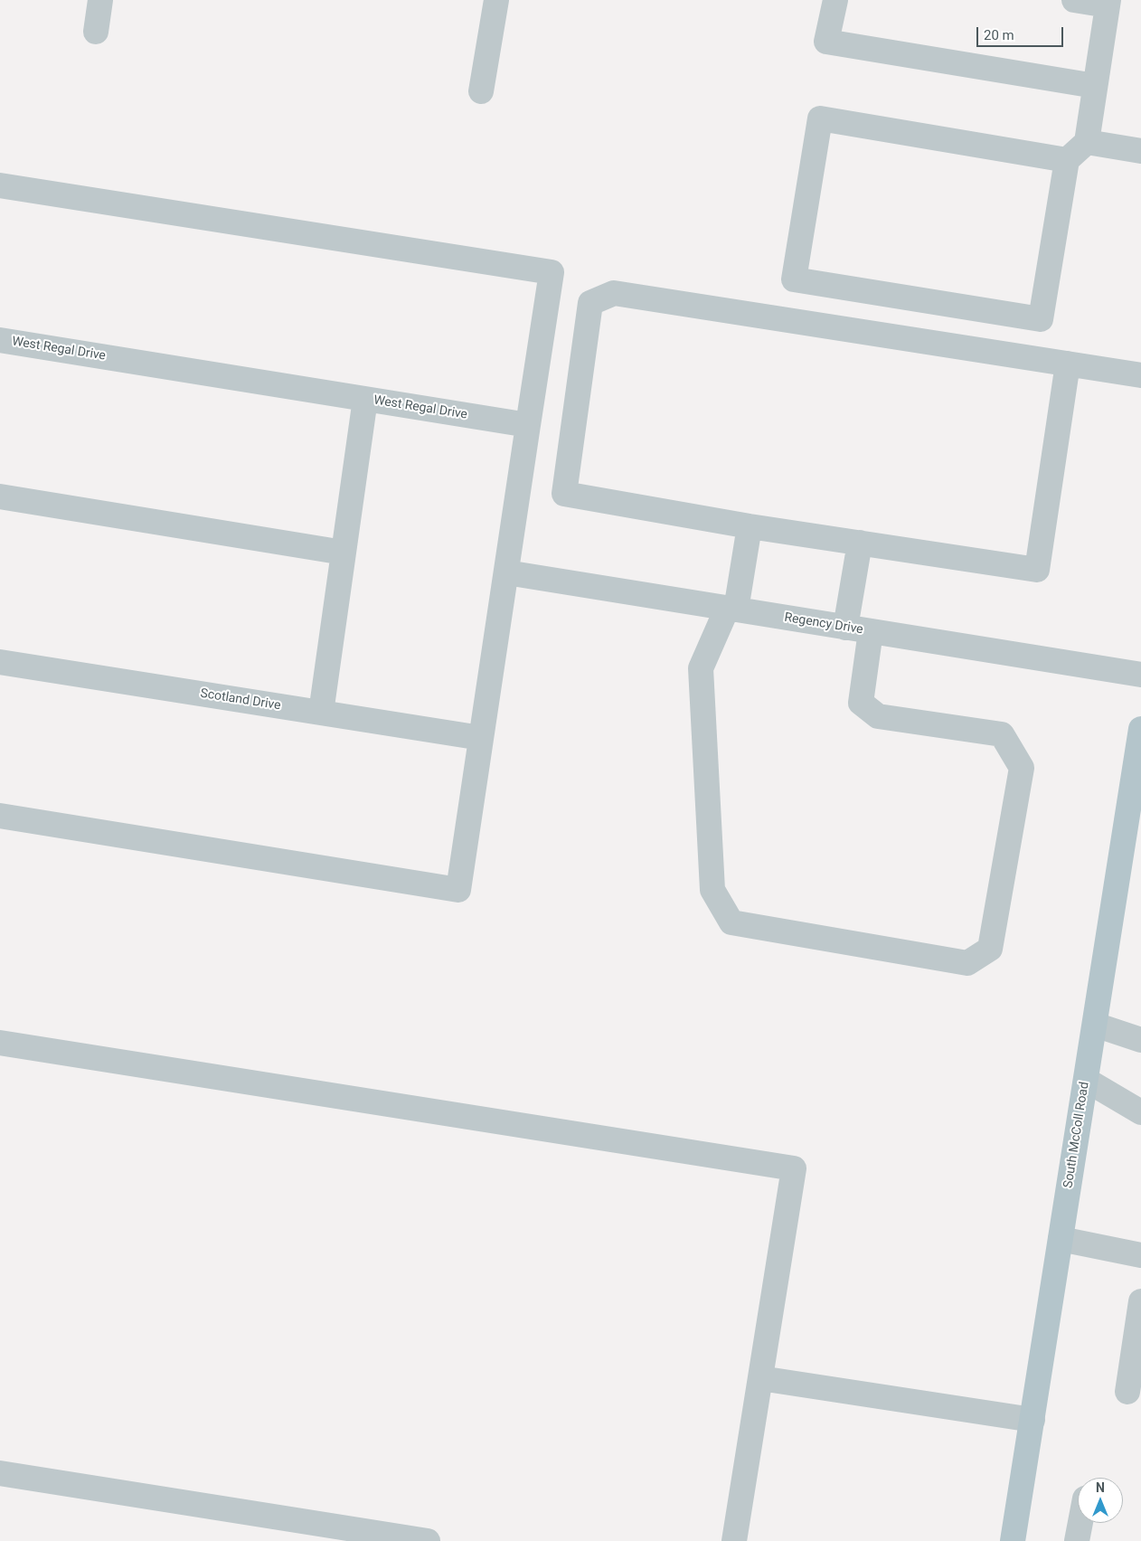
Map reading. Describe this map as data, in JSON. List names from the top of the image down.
{
  "streets": {
    "main road": ["South McColl Road"],
    "street": ["West Regal Drive", "Regency Drive", "Scotland Drive"]
  },
  "scale_bar": "20 m",
  "north": "top"
}
